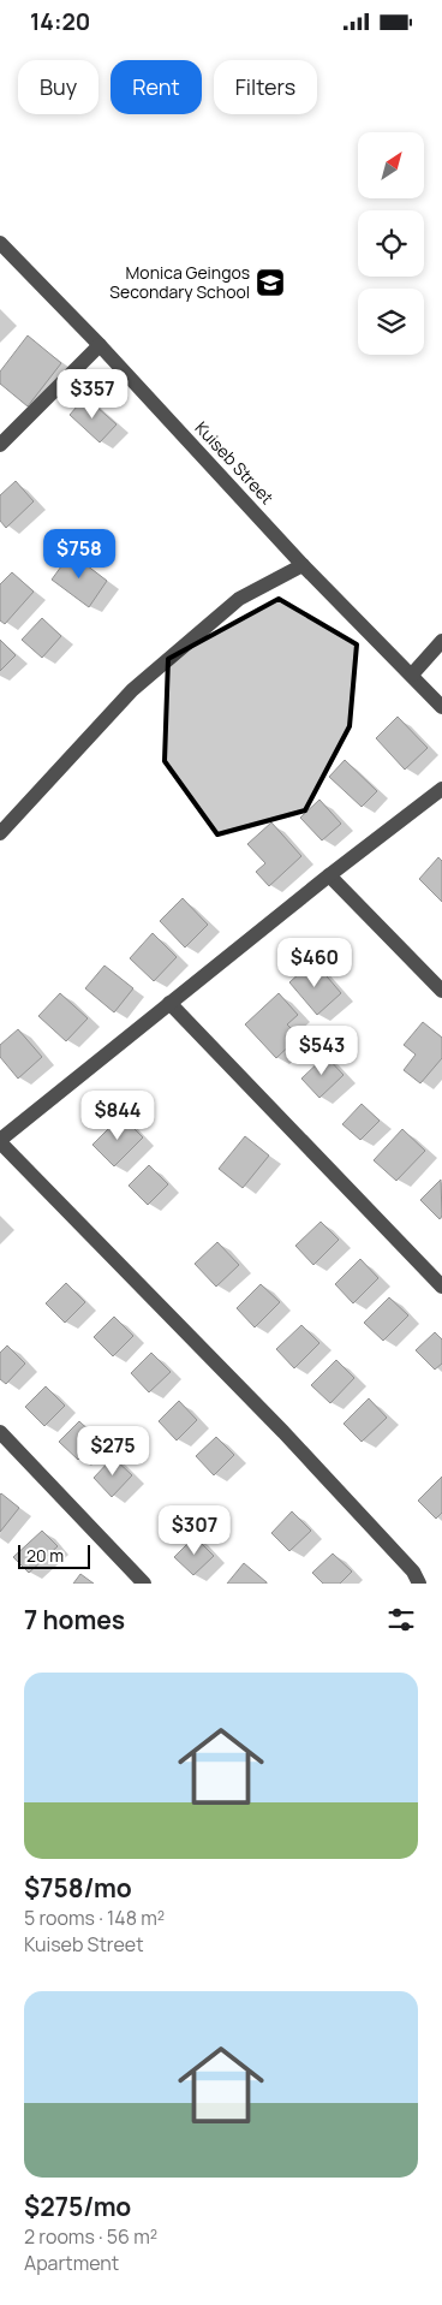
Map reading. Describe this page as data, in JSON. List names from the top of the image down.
{
  "streets": {
    "street": ["Kuiseb Street"]
  },
  "places": {
    "school or university": ["Monica Geingos Secondary School"]
  },
  "scale_bar": "20 m",
  "north": "top right",
  "page": {
    "status": "14:20",
    "chip": ["Buy", "Rent", "Filters"],
    "price": [
      "$357",
      "$758",
      "$460",
      "$543",
      "$844",
      "$275",
      "$307"
    ],
    "scale": "20 m",
    "heading": "7 homes",
    "list": [
      {
        "name": "$758/mo",
        "note": "5 rooms · 148 m² · Kuiseb Street"
      },
      {
        "name": "$275/mo",
        "note": "2 rooms · 56 m² · Apartment"
      }
    ]
  }
}
